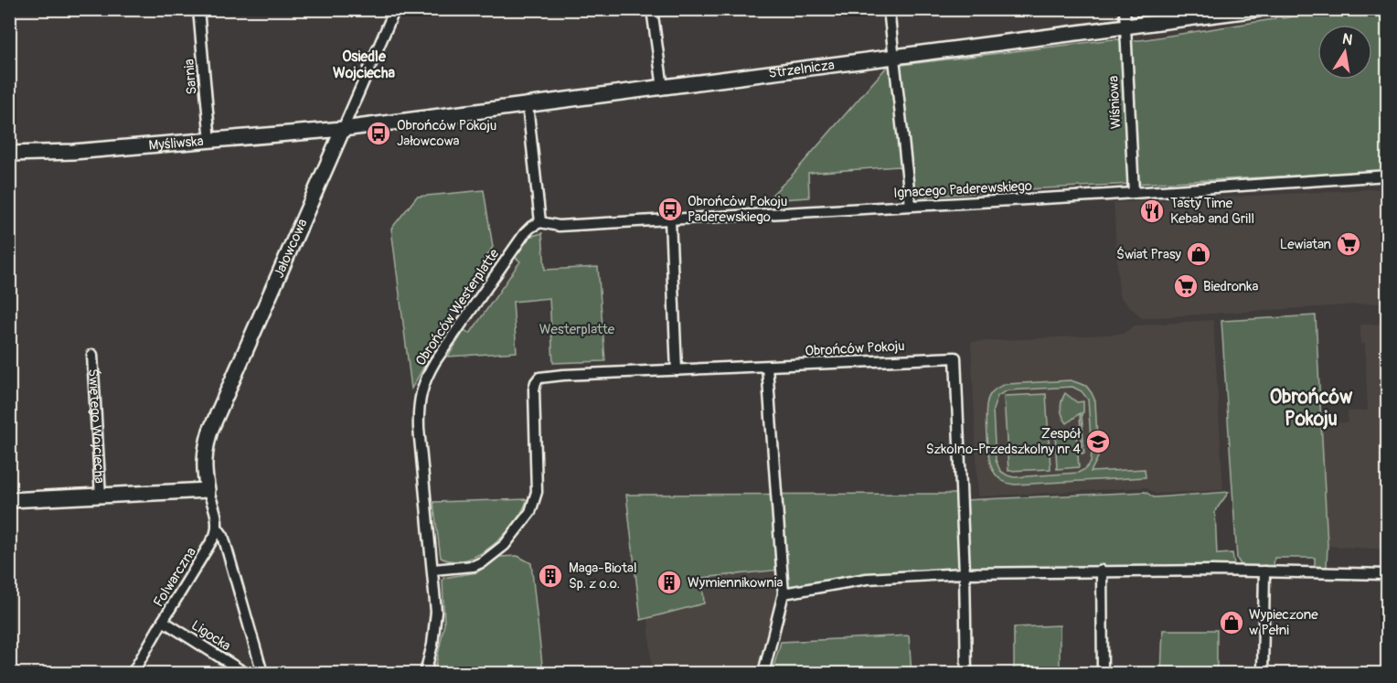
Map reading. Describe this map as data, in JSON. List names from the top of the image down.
{
  "streets": {
    "street": [
      "Strzelnicza",
      "Sarnia",
      "Wiśniowa",
      "Myśliwska",
      "Ignacego Paderewskiego",
      "Jałowcowa",
      "Obrońców Westerplatte",
      "Obrońców Pokoju",
      "Świętego Wojciecha",
      "Folwarczna",
      "Ligocka"
    ]
  },
  "crossings": [
    ["Strzelnicza", "Wiśniowa"],
    ["Strzelnicza", "Myśliwska"],
    ["Strzelnicza", "Jałowcowa"],
    ["Sarnia", "Myśliwska"],
    ["Wiśniowa", "Ignacego Paderewskiego"],
    ["Myśliwska", "Jałowcowa"],
    ["Ignacego Paderewskiego", "Obrońców Westerplatte"],
    ["Jałowcowa", "Świętego Wojciecha"],
    ["Folwarczna", "Ligocka"]
  ],
  "districts": ["Osiedle Wojciecha", "Obrońców Pokoju"],
  "parks": ["Westerplatte"],
  "places": {
    "bus stop": ["Obrońców Pokoju Jałowcowa", "Obrońców Pokoju Paderewskiego"],
    "restaurant": ["Tasty Time Kebab and Grill"],
    "supermarket": ["Lewiatan", "Biedronka"],
    "shop": ["Świat Prasy", "Wypieczone w Pełni"],
    "school or university": ["Zespół Szkolno-Przedszkolny nr 4"],
    "building": ["Maga-Biotal Sp. z o.o.", "Wymiennikownia"]
  },
  "north": "top"
}
